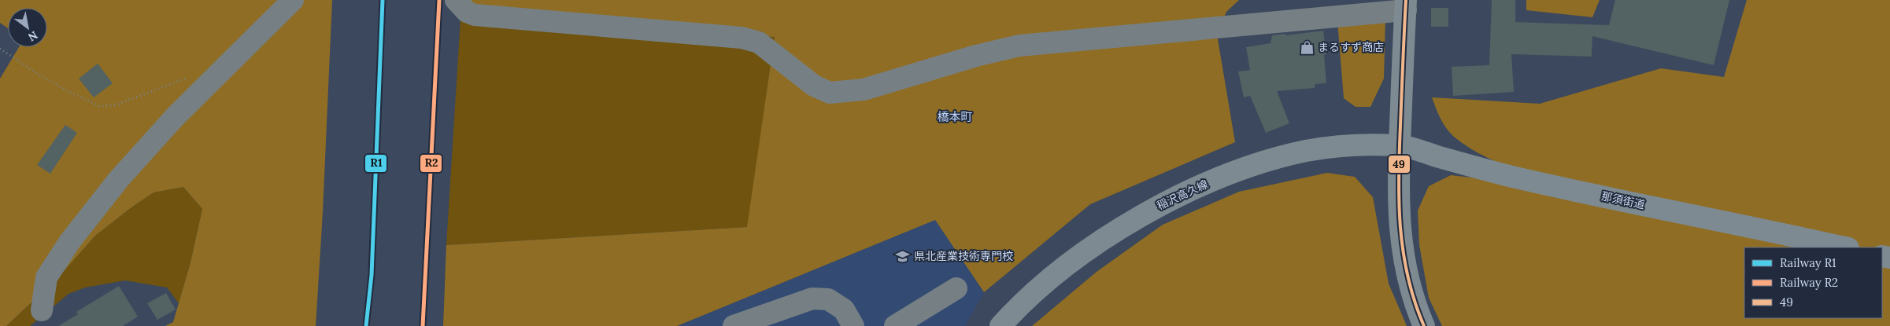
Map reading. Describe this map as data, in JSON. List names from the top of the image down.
{
  "streets": {
    "main road": ["稲沢高久線", "那須街道"]
  },
  "crossings": [
    ["稲沢高久線", "那須街道"]
  ],
  "districts": ["橋本町"],
  "places": {
    "shop": ["まるすず商店"],
    "school or university": ["県北産業技術専門校"]
  },
  "lines": ["rail line R1", "rail line R2", "transit line 49"],
  "legend": ["Railway R1", "Railway R2", "49"],
  "north": "bottom right"
}
